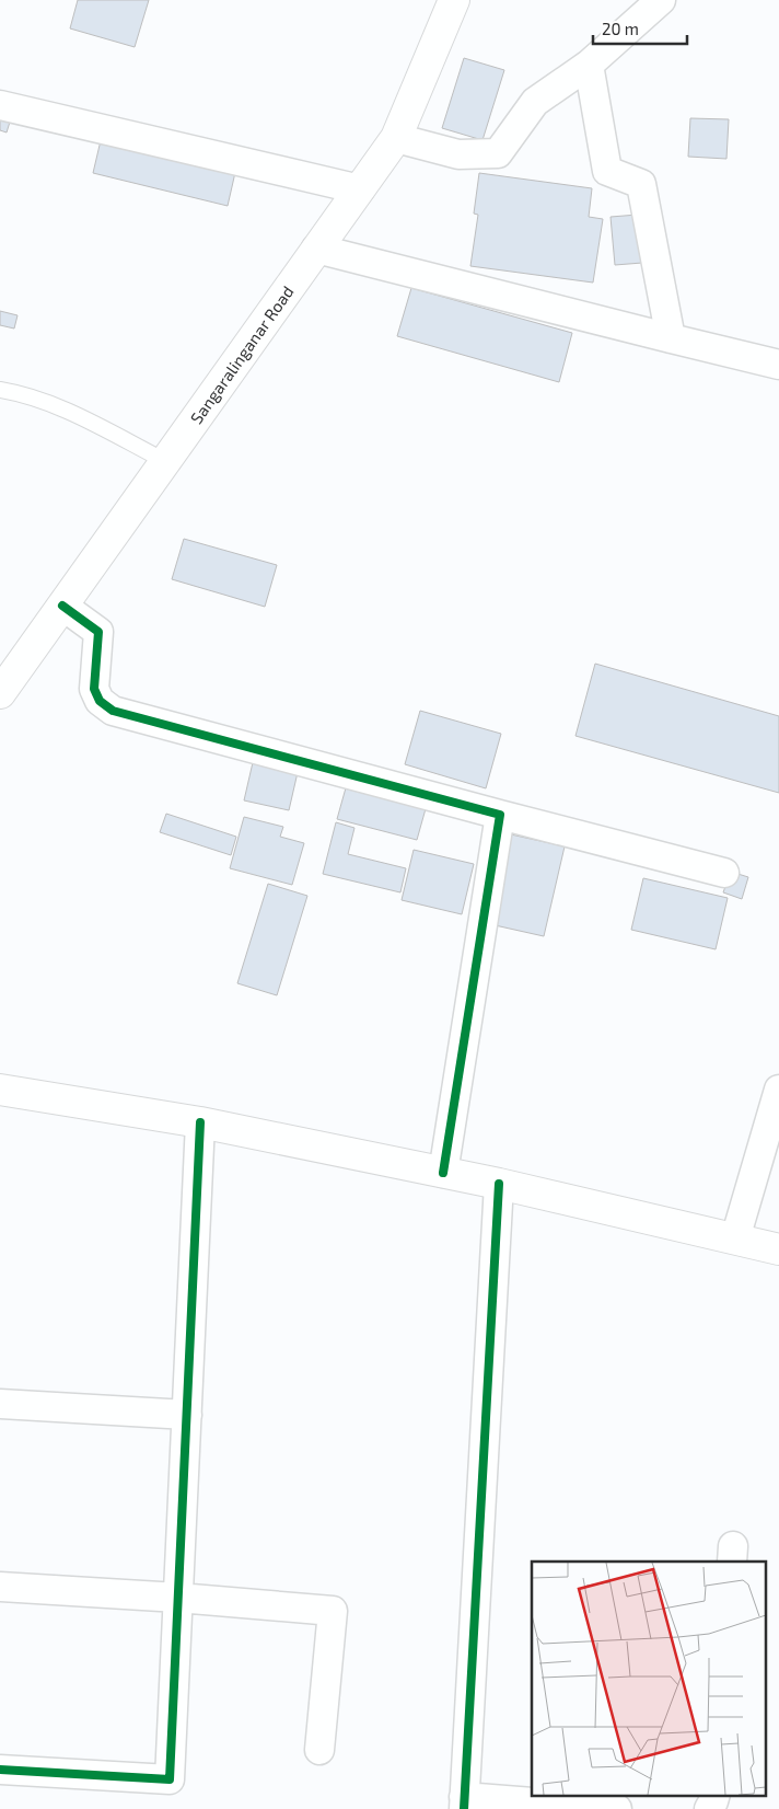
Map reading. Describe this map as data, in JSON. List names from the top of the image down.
{
  "streets": {
    "main road": ["Sangaralinganar Road"]
  },
  "scale_bar": "20 m"
}
